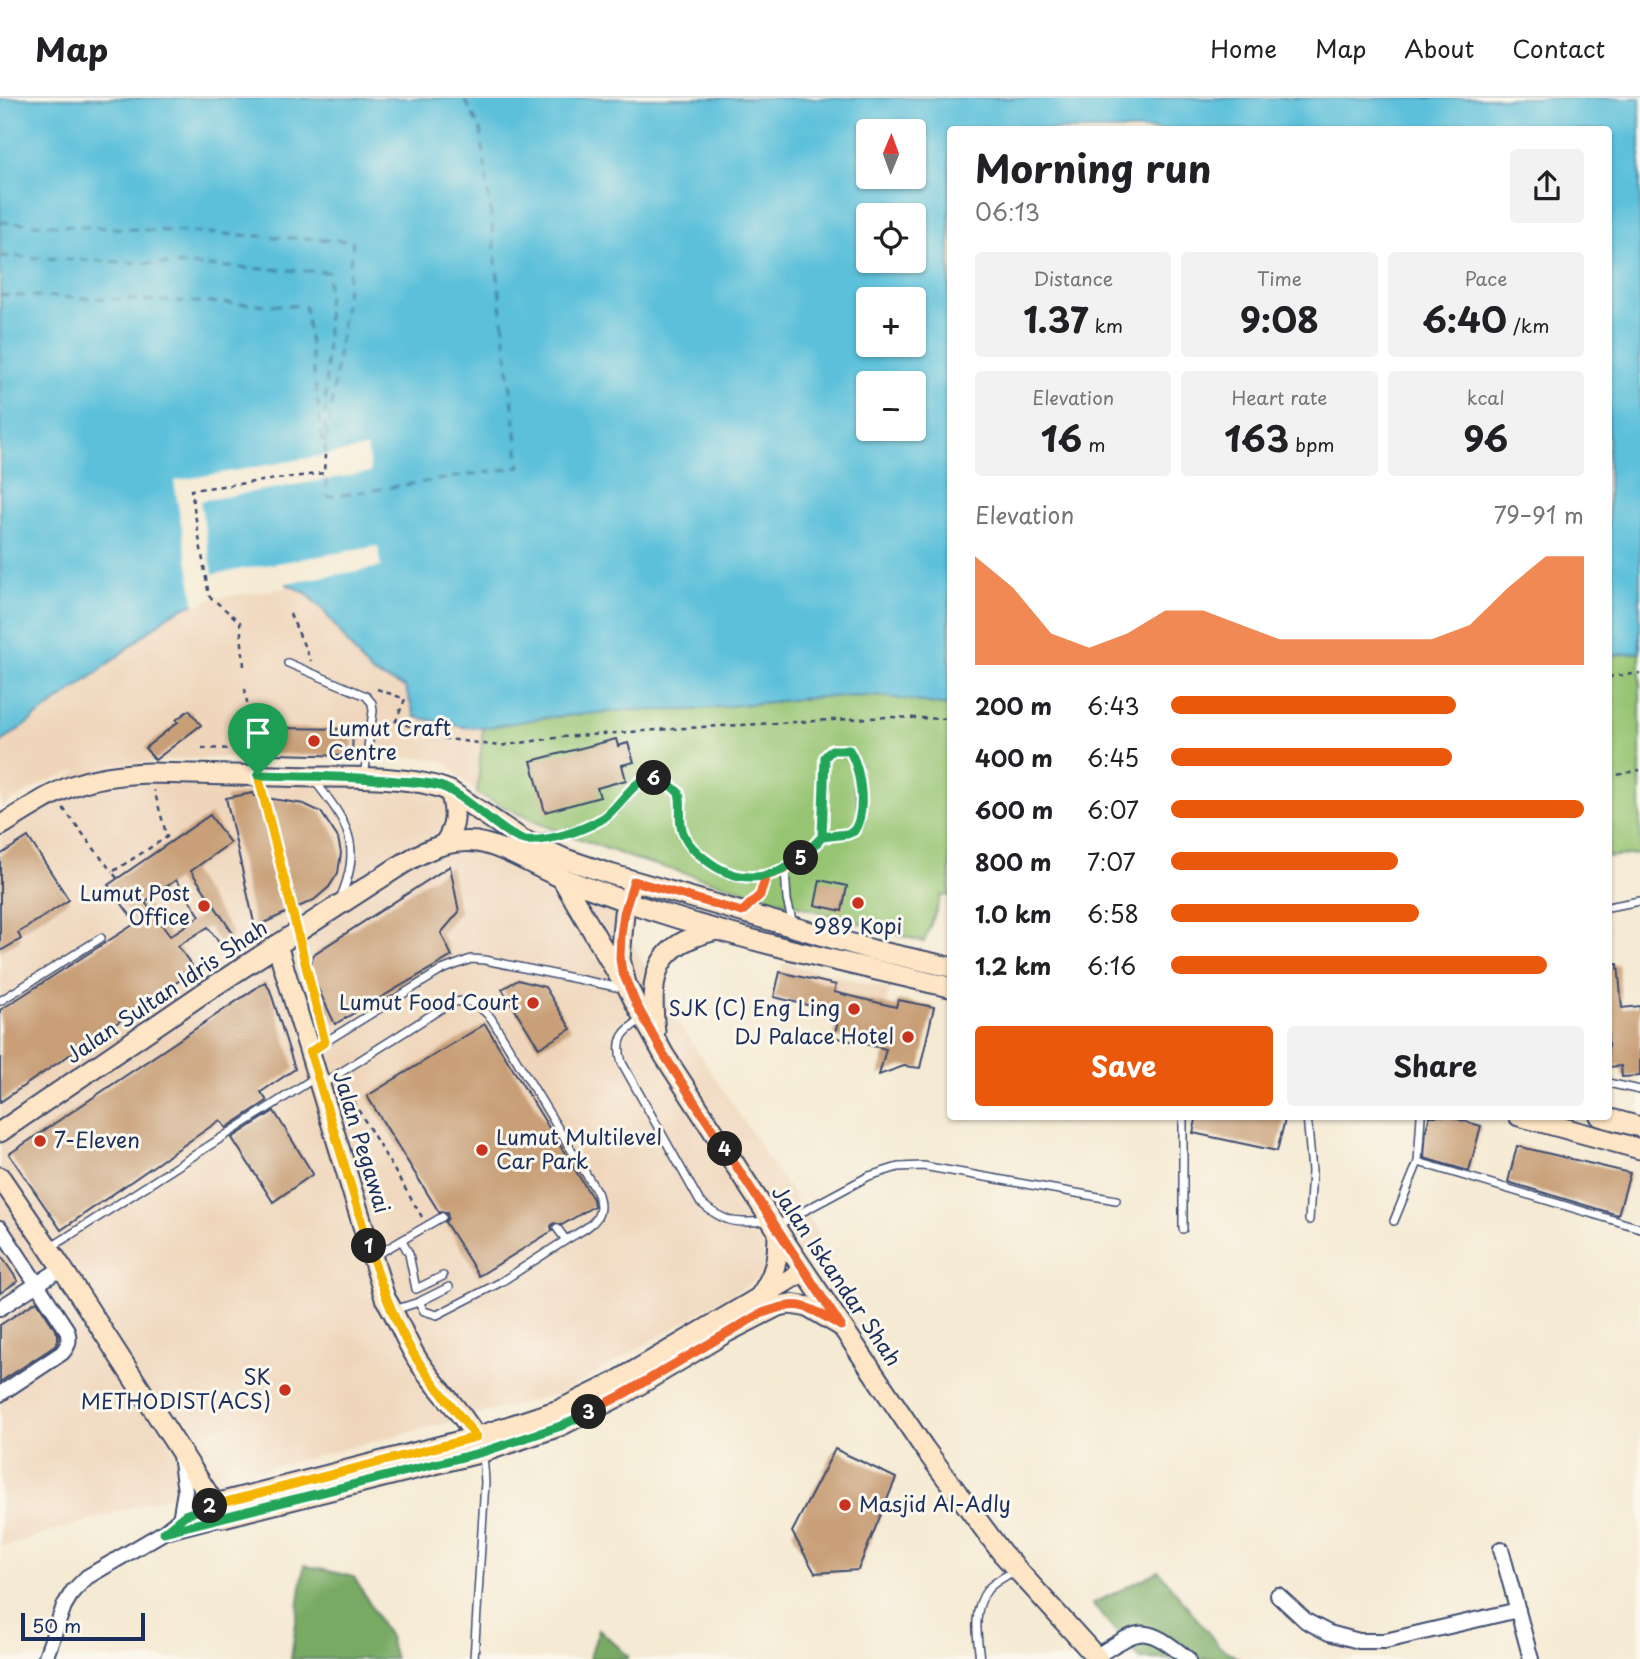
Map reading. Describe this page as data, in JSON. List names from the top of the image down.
{
  "streets": {
    "street": ["Jalan Sultan Idris Shah", "Jalan Pegawai", "Jalan Iskandar Shah"]
  },
  "crossings": [
    ["Jalan Sultan Idris Shah", "Jalan Pegawai"]
  ],
  "places": [
    "Lumut Craft Centre",
    "989 Kopi",
    "Lumut Post Office",
    "Lumut Food Court",
    "SJK (C) Eng Ling",
    "DJ Palace Hotel",
    "7-Eleven",
    "Lumut Multilevel Car Park",
    "SK METHODIST(ACS)",
    "Masjid Al-Adly"
  ],
  "scale_bar": "50 m",
  "north": "top",
  "page": {
    "header": "Map",
    "nav": [
      "Home",
      "Map",
      "About",
      "Contact"
    ],
    "map_buttons": ["+", "−"],
    "heading": ["Morning run", "06:13"],
    "stats": [
      ["Distance", "1.37 km"],
      ["Time", "9:08"],
      ["Pace", "6:40 /km"],
      ["Elevation", "16 m"],
      ["Heart rate", "163 bpm"],
      ["kcal", "96"]
    ],
    "chart": ["Elevation", "79–91 m"],
    "list": [
      {
        "name": "200 m",
        "note": "6:43"
      },
      {
        "name": "400 m",
        "note": "6:45"
      },
      {
        "name": "600 m",
        "note": "6:07"
      },
      {
        "name": "800 m",
        "note": "7:07"
      },
      {
        "name": "1.0 km",
        "note": "6:58"
      },
      {
        "name": "1.2 km",
        "note": "6:16"
      }
    ],
    "pins": [
      "6",
      "5",
      "4",
      "1",
      "3",
      "2"
    ],
    "buttons": ["Save", "Share"],
    "scale": "50 m"
  }
}
